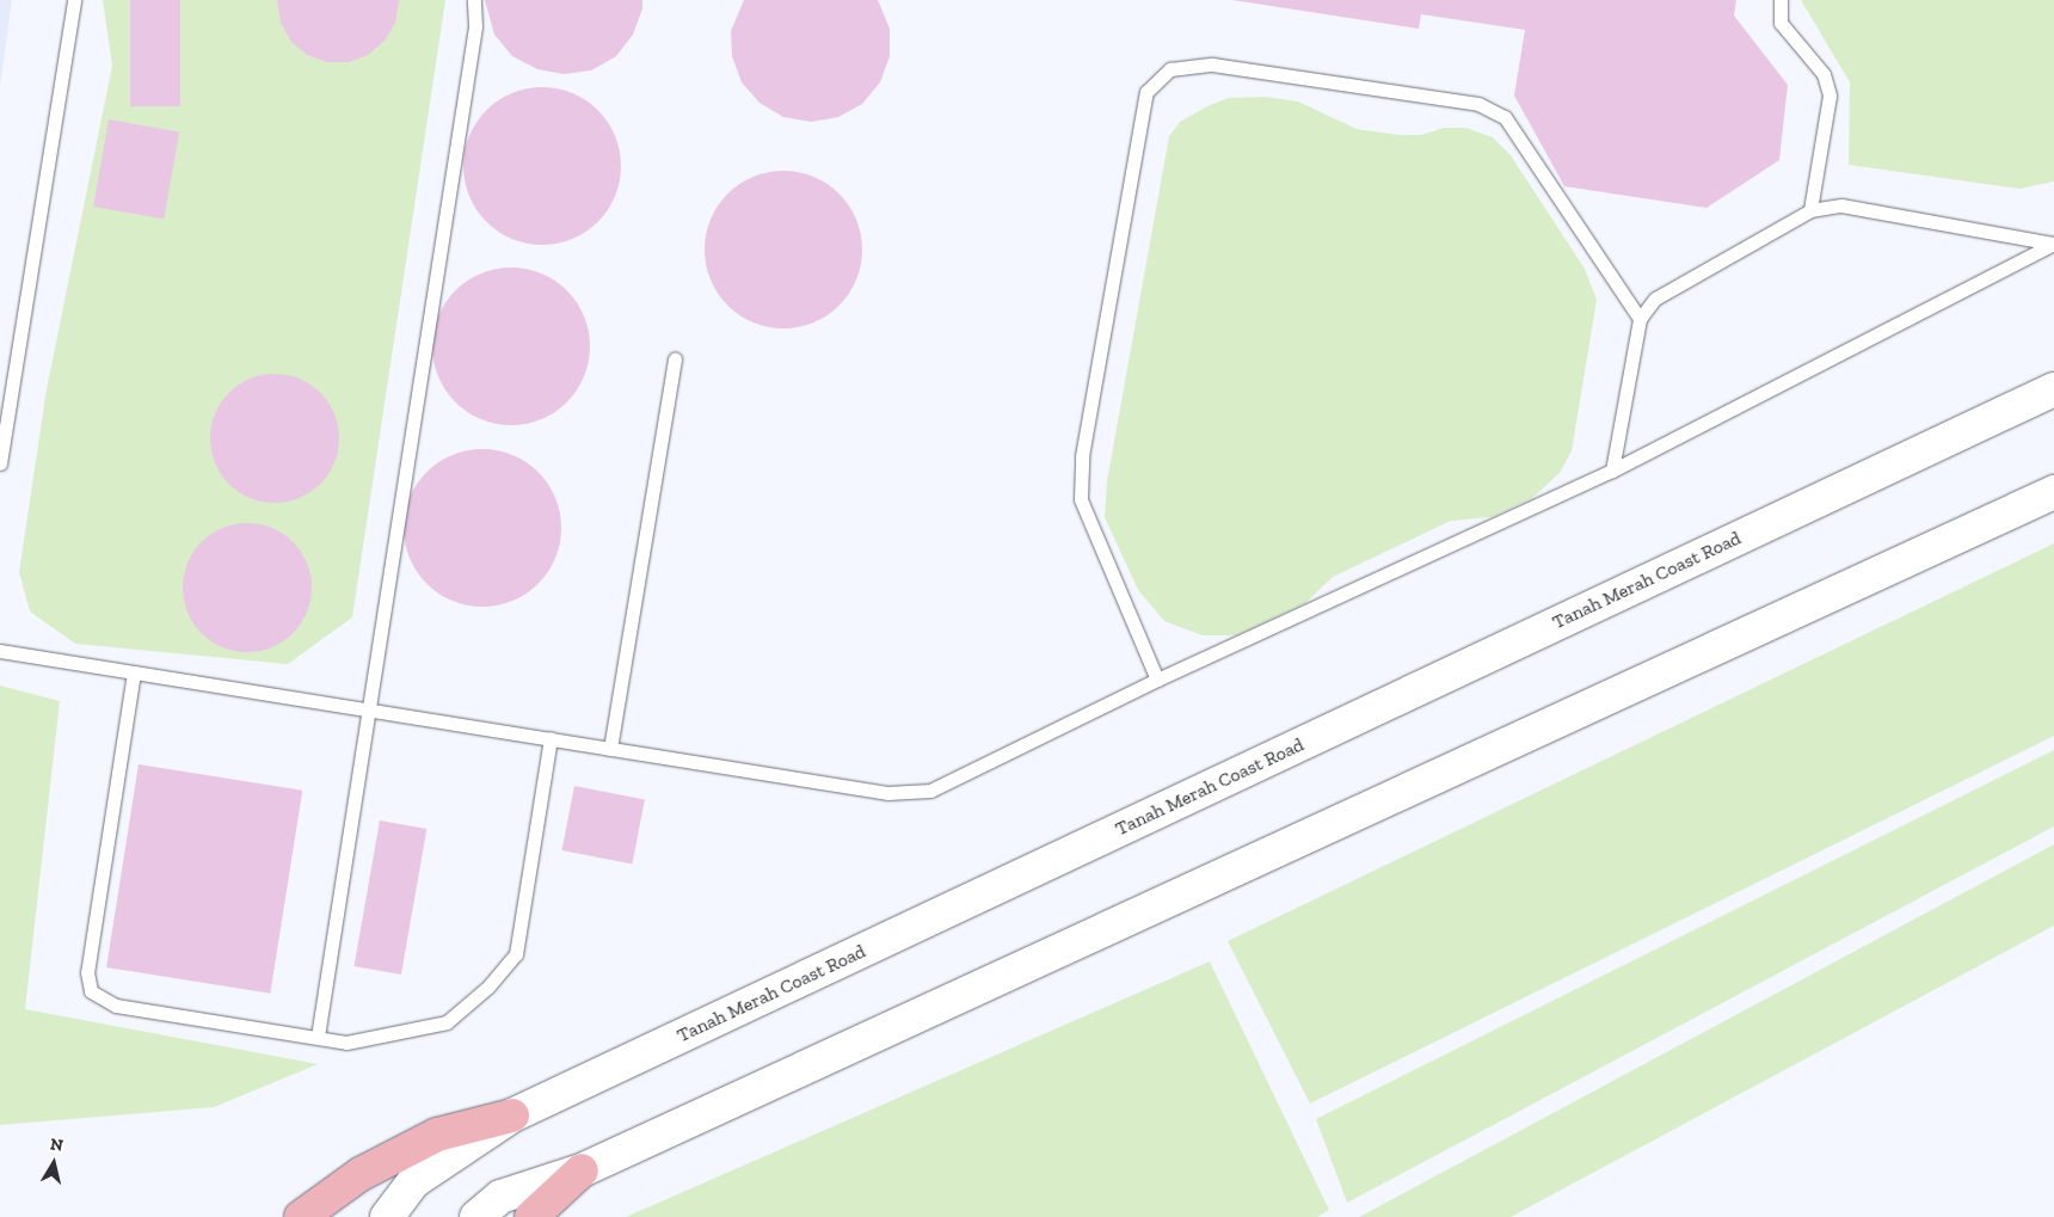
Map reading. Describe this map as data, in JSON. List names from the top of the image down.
{
  "streets": {
    "street": ["Tanah Merah Coast Road"]
  },
  "north": "top"
}
